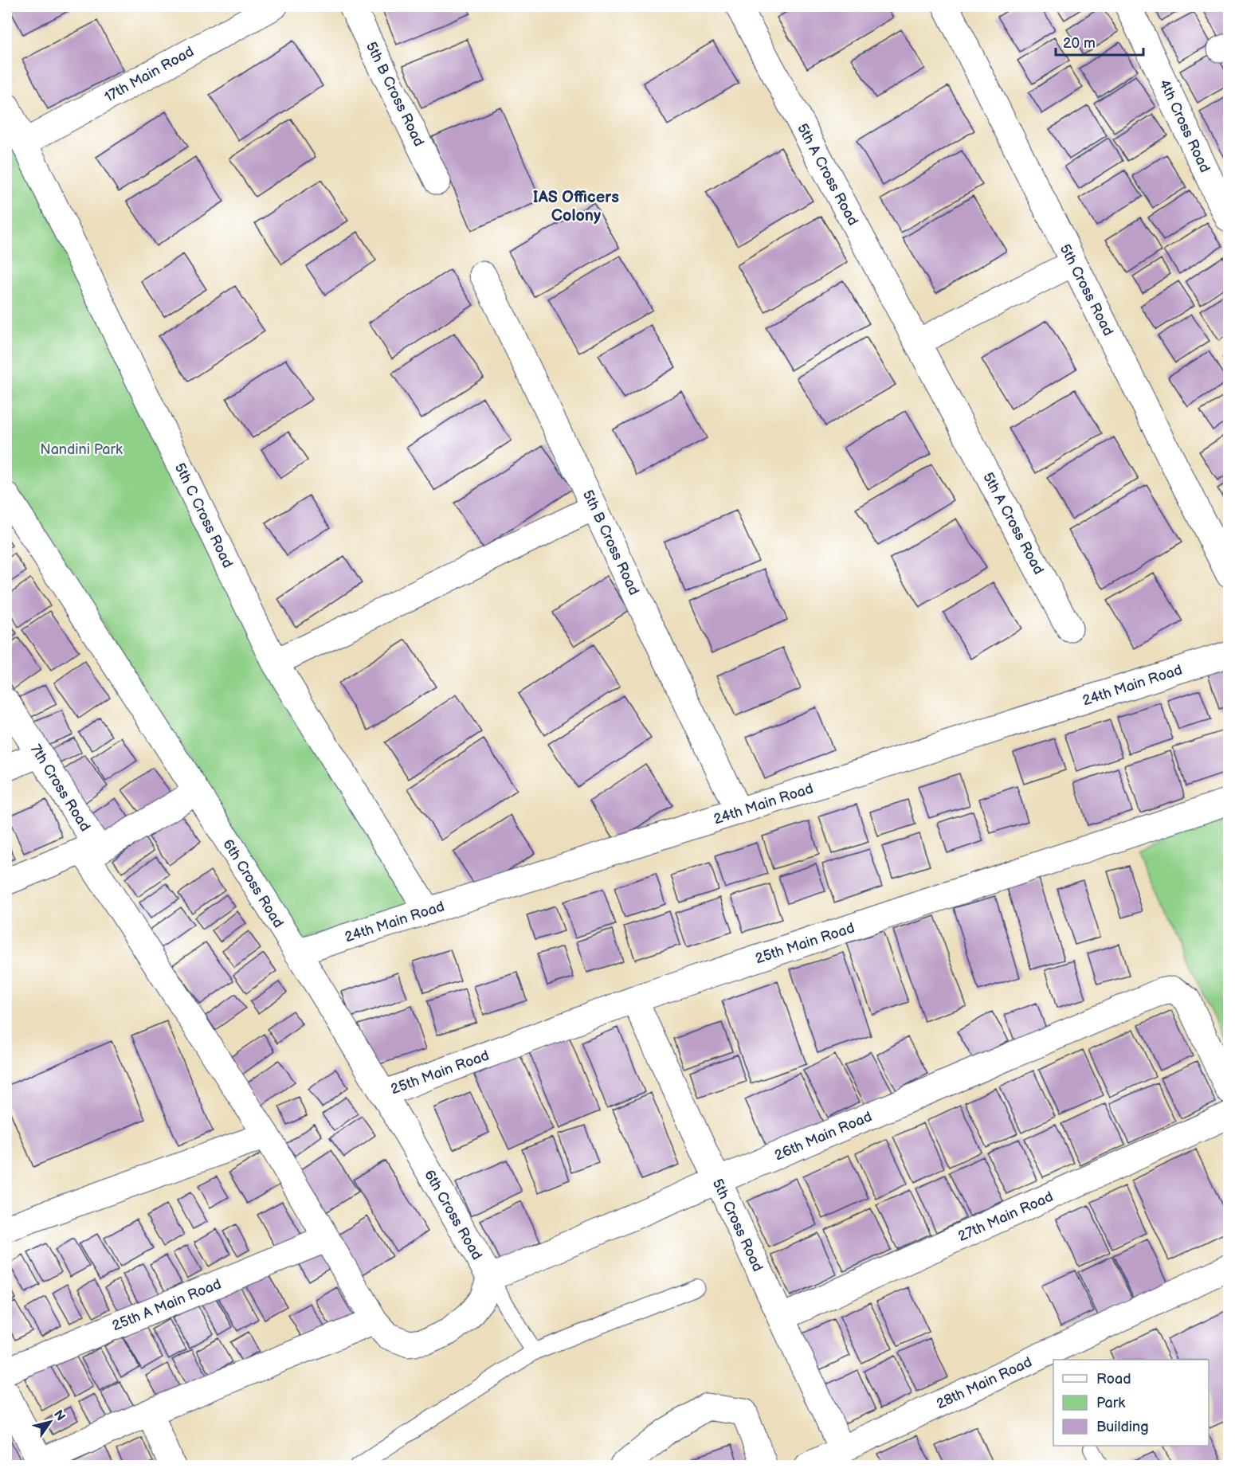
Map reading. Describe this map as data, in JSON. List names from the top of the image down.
{
  "streets": {
    "street": [
      "17th Main Road",
      "5th B Cross Road",
      "4th Cross Road",
      "5th A Cross Road",
      "5th Cross Road",
      "5th C Cross Road",
      "24th Main Road",
      "7th Cross Road",
      "6th Cross Road",
      "25th Main Road",
      "26th Main Road",
      "27th Main Road",
      "25th A Main Road",
      "28th Main Road"
    ]
  },
  "crossings": [
    ["17th Main Road", "5th C Cross Road"],
    ["5th B Cross Road", "24th Main Road"],
    ["5th Cross Road", "25th Main Road"],
    ["5th Cross Road", "26th Main Road"],
    ["5th Cross Road", "27th Main Road"],
    ["5th Cross Road", "28th Main Road"],
    ["5th C Cross Road", "24th Main Road"],
    ["24th Main Road", "6th Cross Road"],
    ["6th Cross Road", "25th Main Road"],
    ["6th Cross Road", "26th Main Road"]
  ],
  "districts": ["IAS Officers Colony"],
  "parks": ["Nandini Park"],
  "legend": ["Road", "Park", "Building"],
  "scale_bar": "20 m",
  "north": "top right"
}
